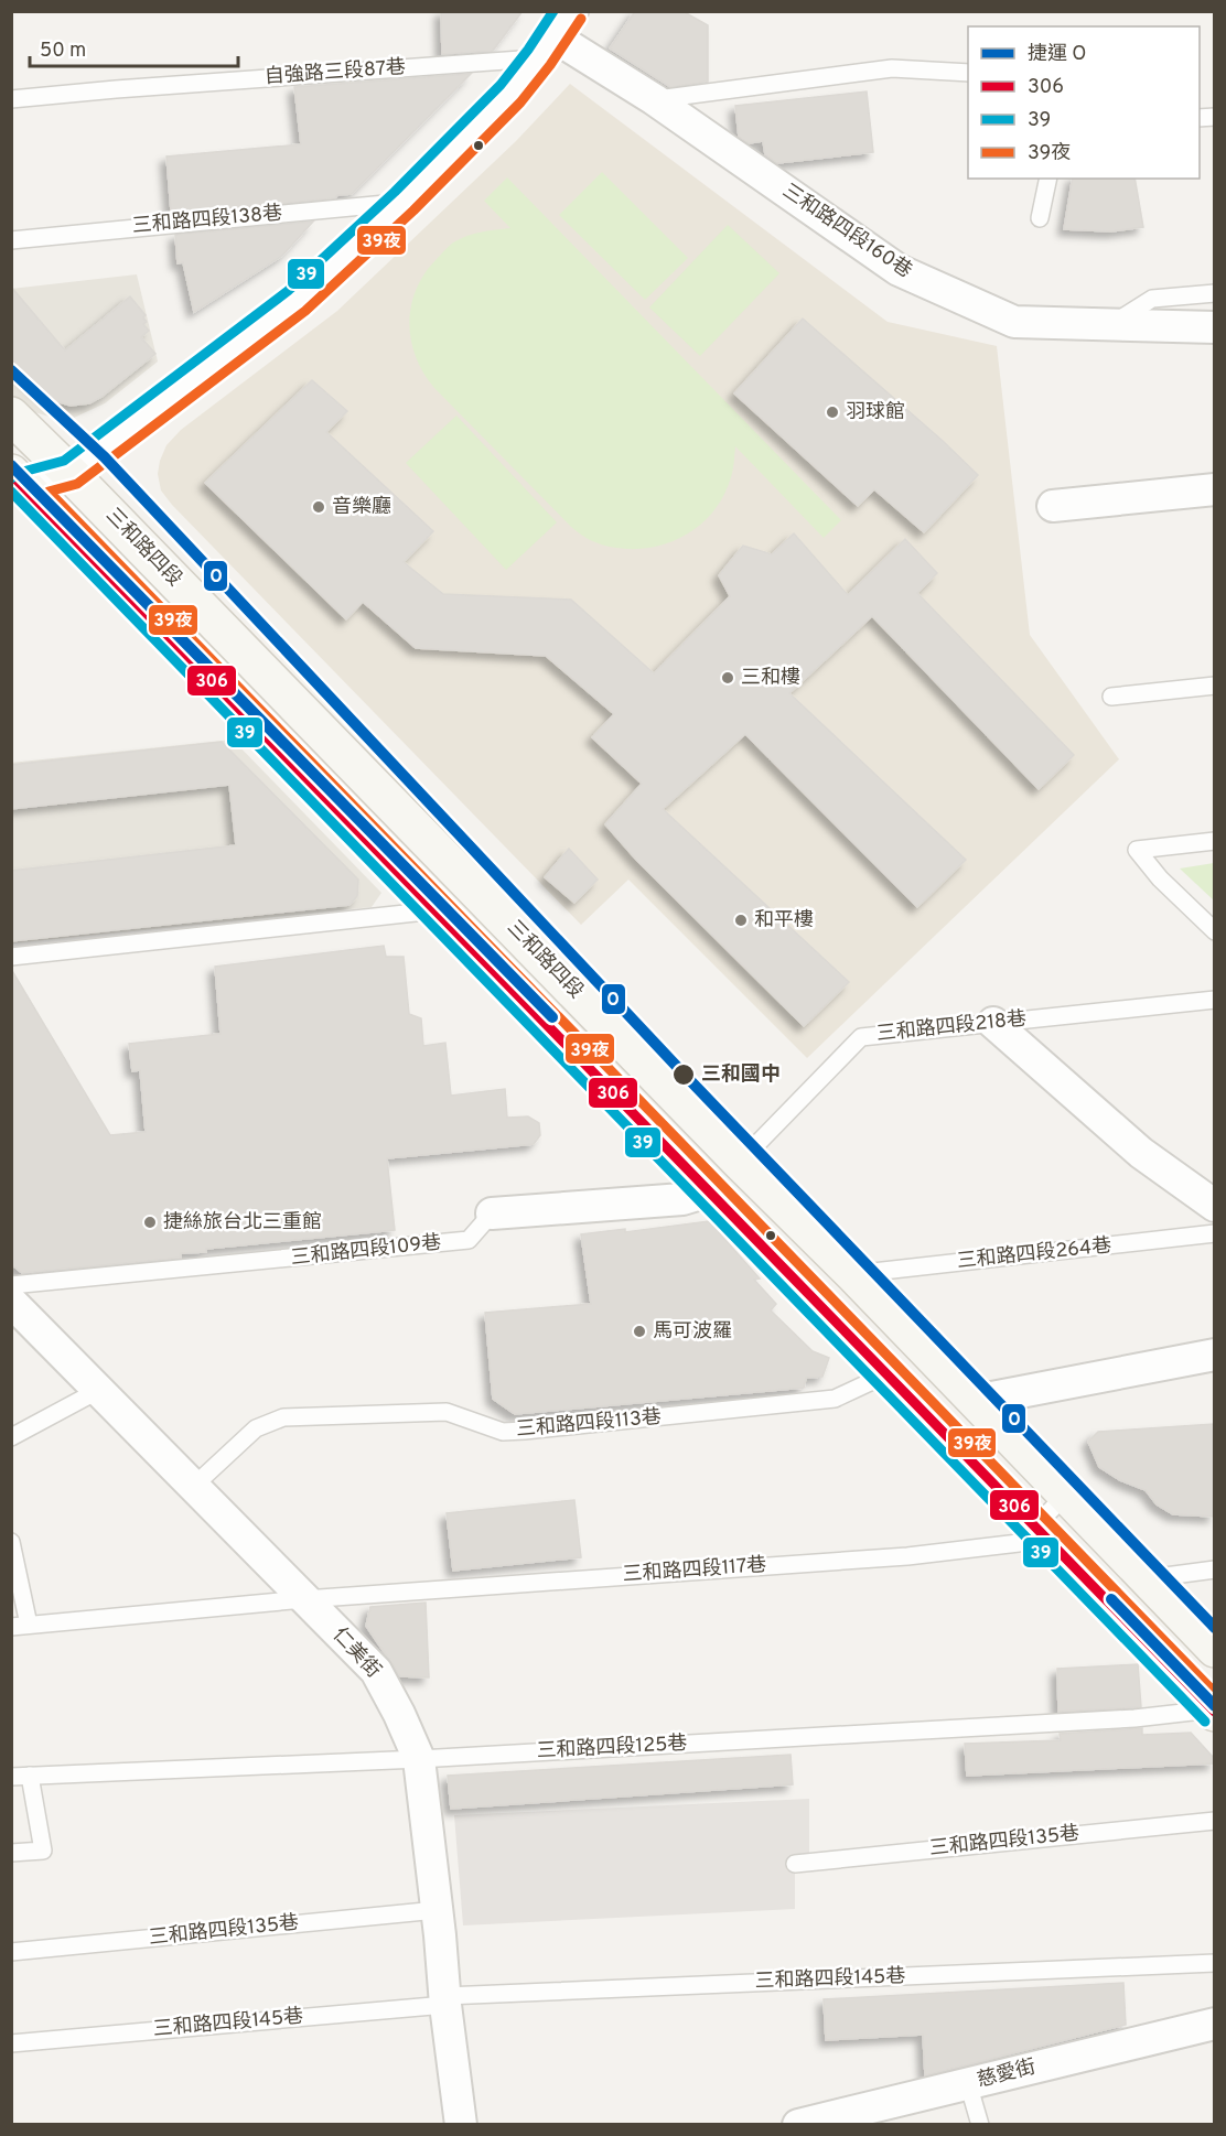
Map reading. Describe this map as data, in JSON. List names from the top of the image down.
{
  "streets": {
    "main road": ["三和路四段"],
    "street": [
      "三和路四段160巷",
      "三和路四段109巷",
      "仁美街",
      "慈愛街"
    ],
    "lane": [
      "自強路三段87巷",
      "三和路四段138巷",
      "三和路四段218巷",
      "三和路四段264巷",
      "三和路四段113巷",
      "三和路四段117巷",
      "三和路四段125巷",
      "三和路四段135巷",
      "三和路四段145巷"
    ]
  },
  "crossings": [
    ["自強路三段87巷", "三和路四段160巷"],
    ["三和路四段", "三和路四段218巷"],
    ["三和路四段", "三和路四段264巷"],
    ["三和路四段", "三和路四段117巷"],
    ["三和路四段113巷", "仁美街"],
    ["三和路四段117巷", "仁美街"],
    ["仁美街", "三和路四段125巷"],
    ["仁美街", "三和路四段135巷"],
    ["仁美街", "三和路四段145巷"]
  ],
  "places": [
    "羽球館",
    "音樂廳",
    "三和樓",
    "和平樓",
    "三和國中",
    "捷絲旅台北三重館",
    "馬可波羅"
  ],
  "lines": [
    "transit line 39",
    "transit line 39夜",
    "metro line O",
    "transit line 306"
  ],
  "legend": [
    "捷運 O",
    "306",
    "39",
    "39夜"
  ],
  "scale_bar": "50 m"
}
